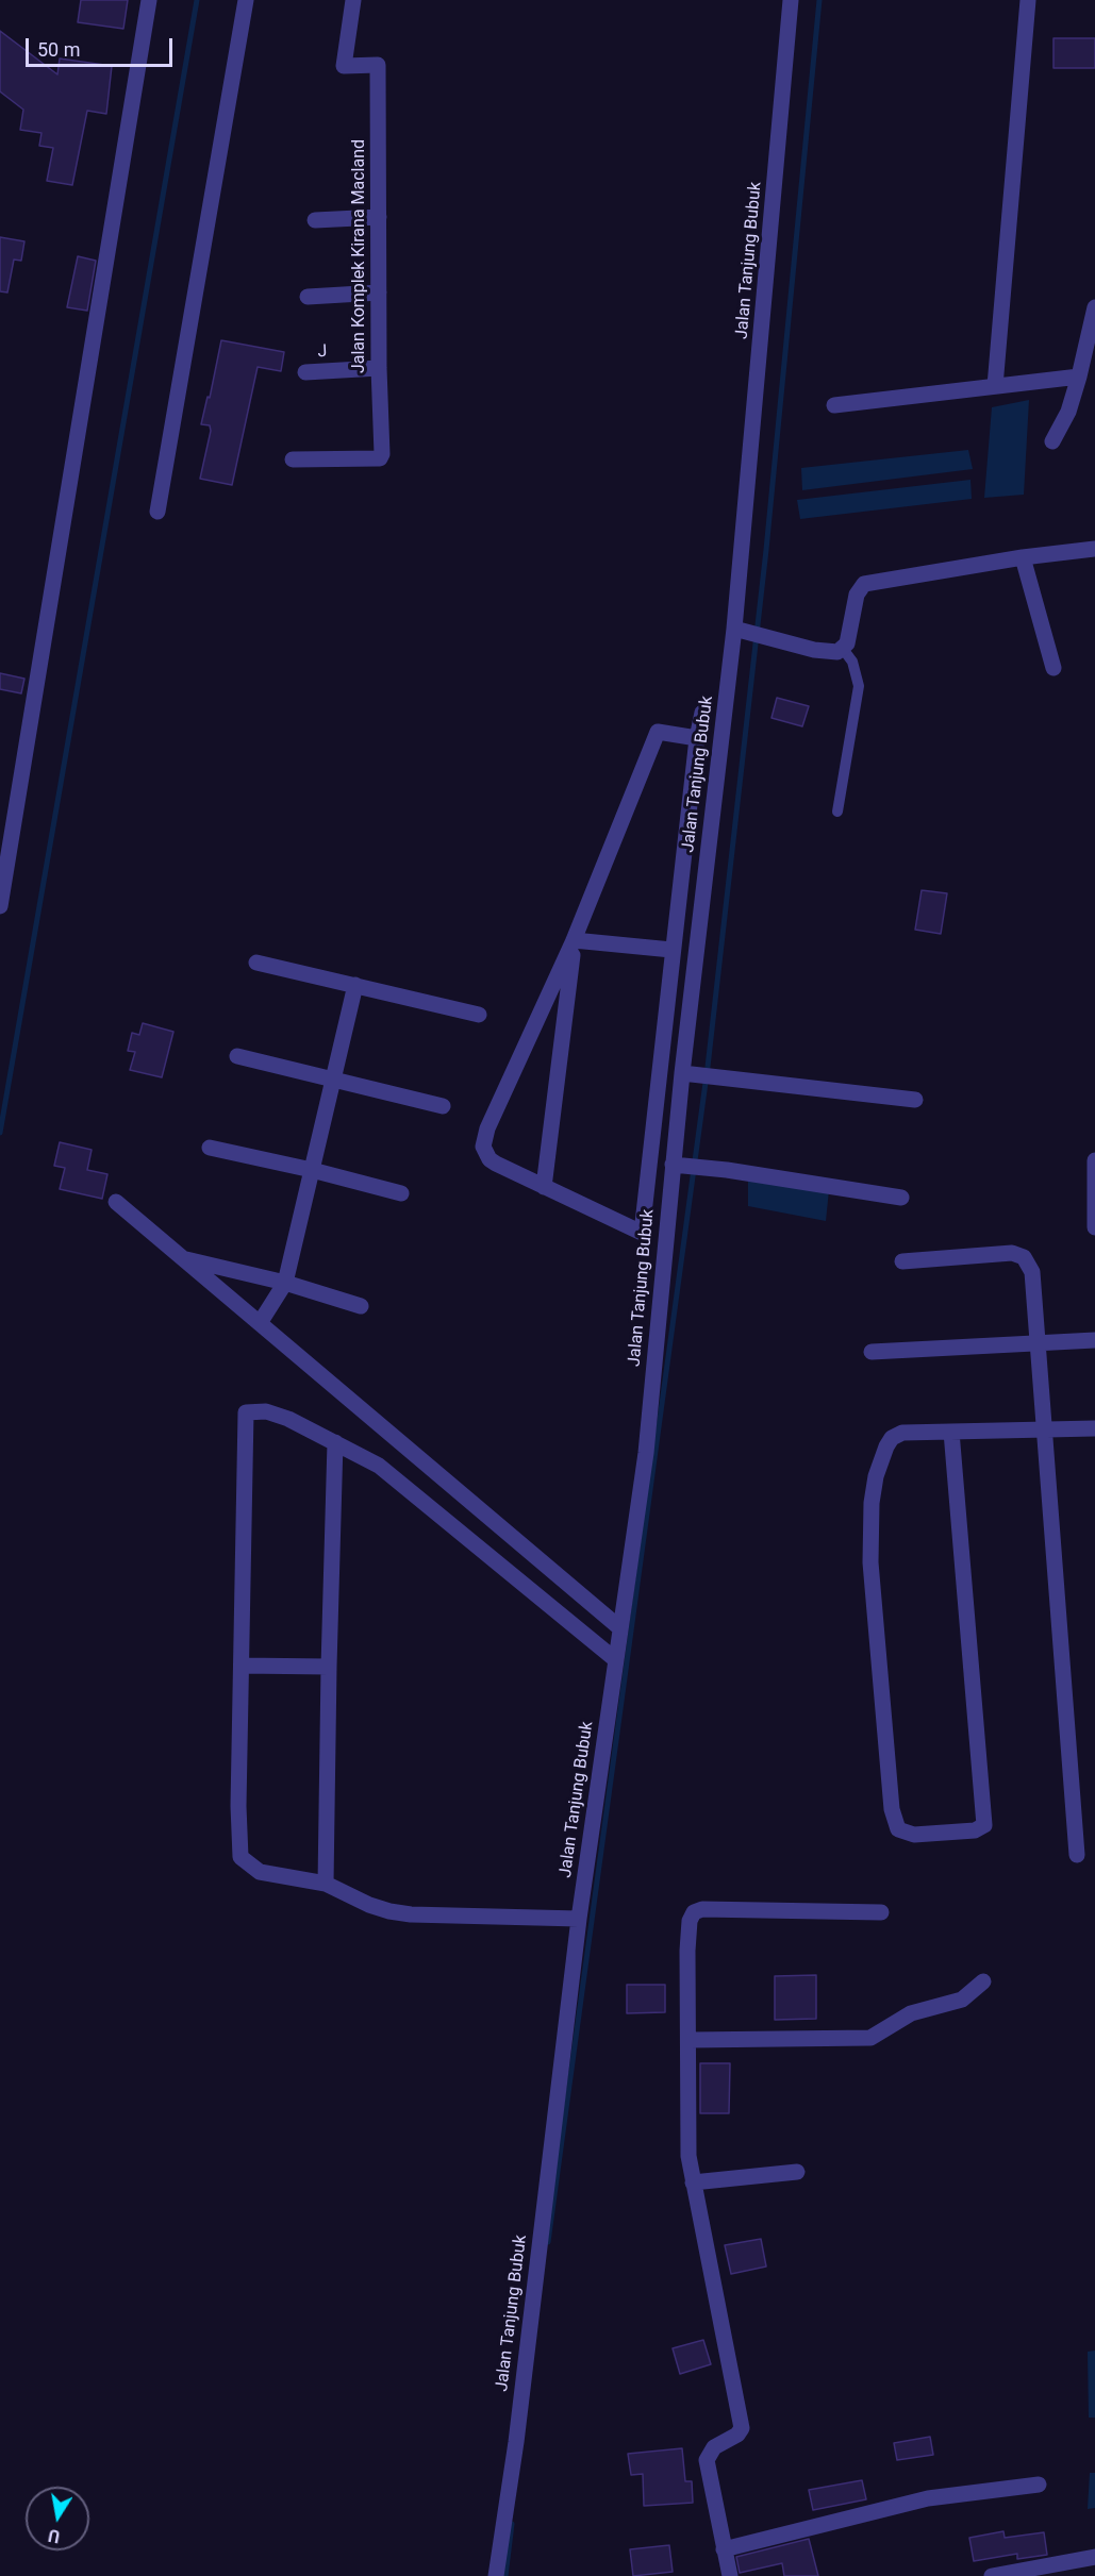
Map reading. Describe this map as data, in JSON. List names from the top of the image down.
{
  "streets": {
    "street": ["Jalan Komplek Kirana Macland", "Jalan Tanjung Bubuk", "J"]
  },
  "crossings": [
    ["Jalan Komplek Kirana Macland", "J"]
  ],
  "scale_bar": "50 m",
  "north": "bottom"
}
